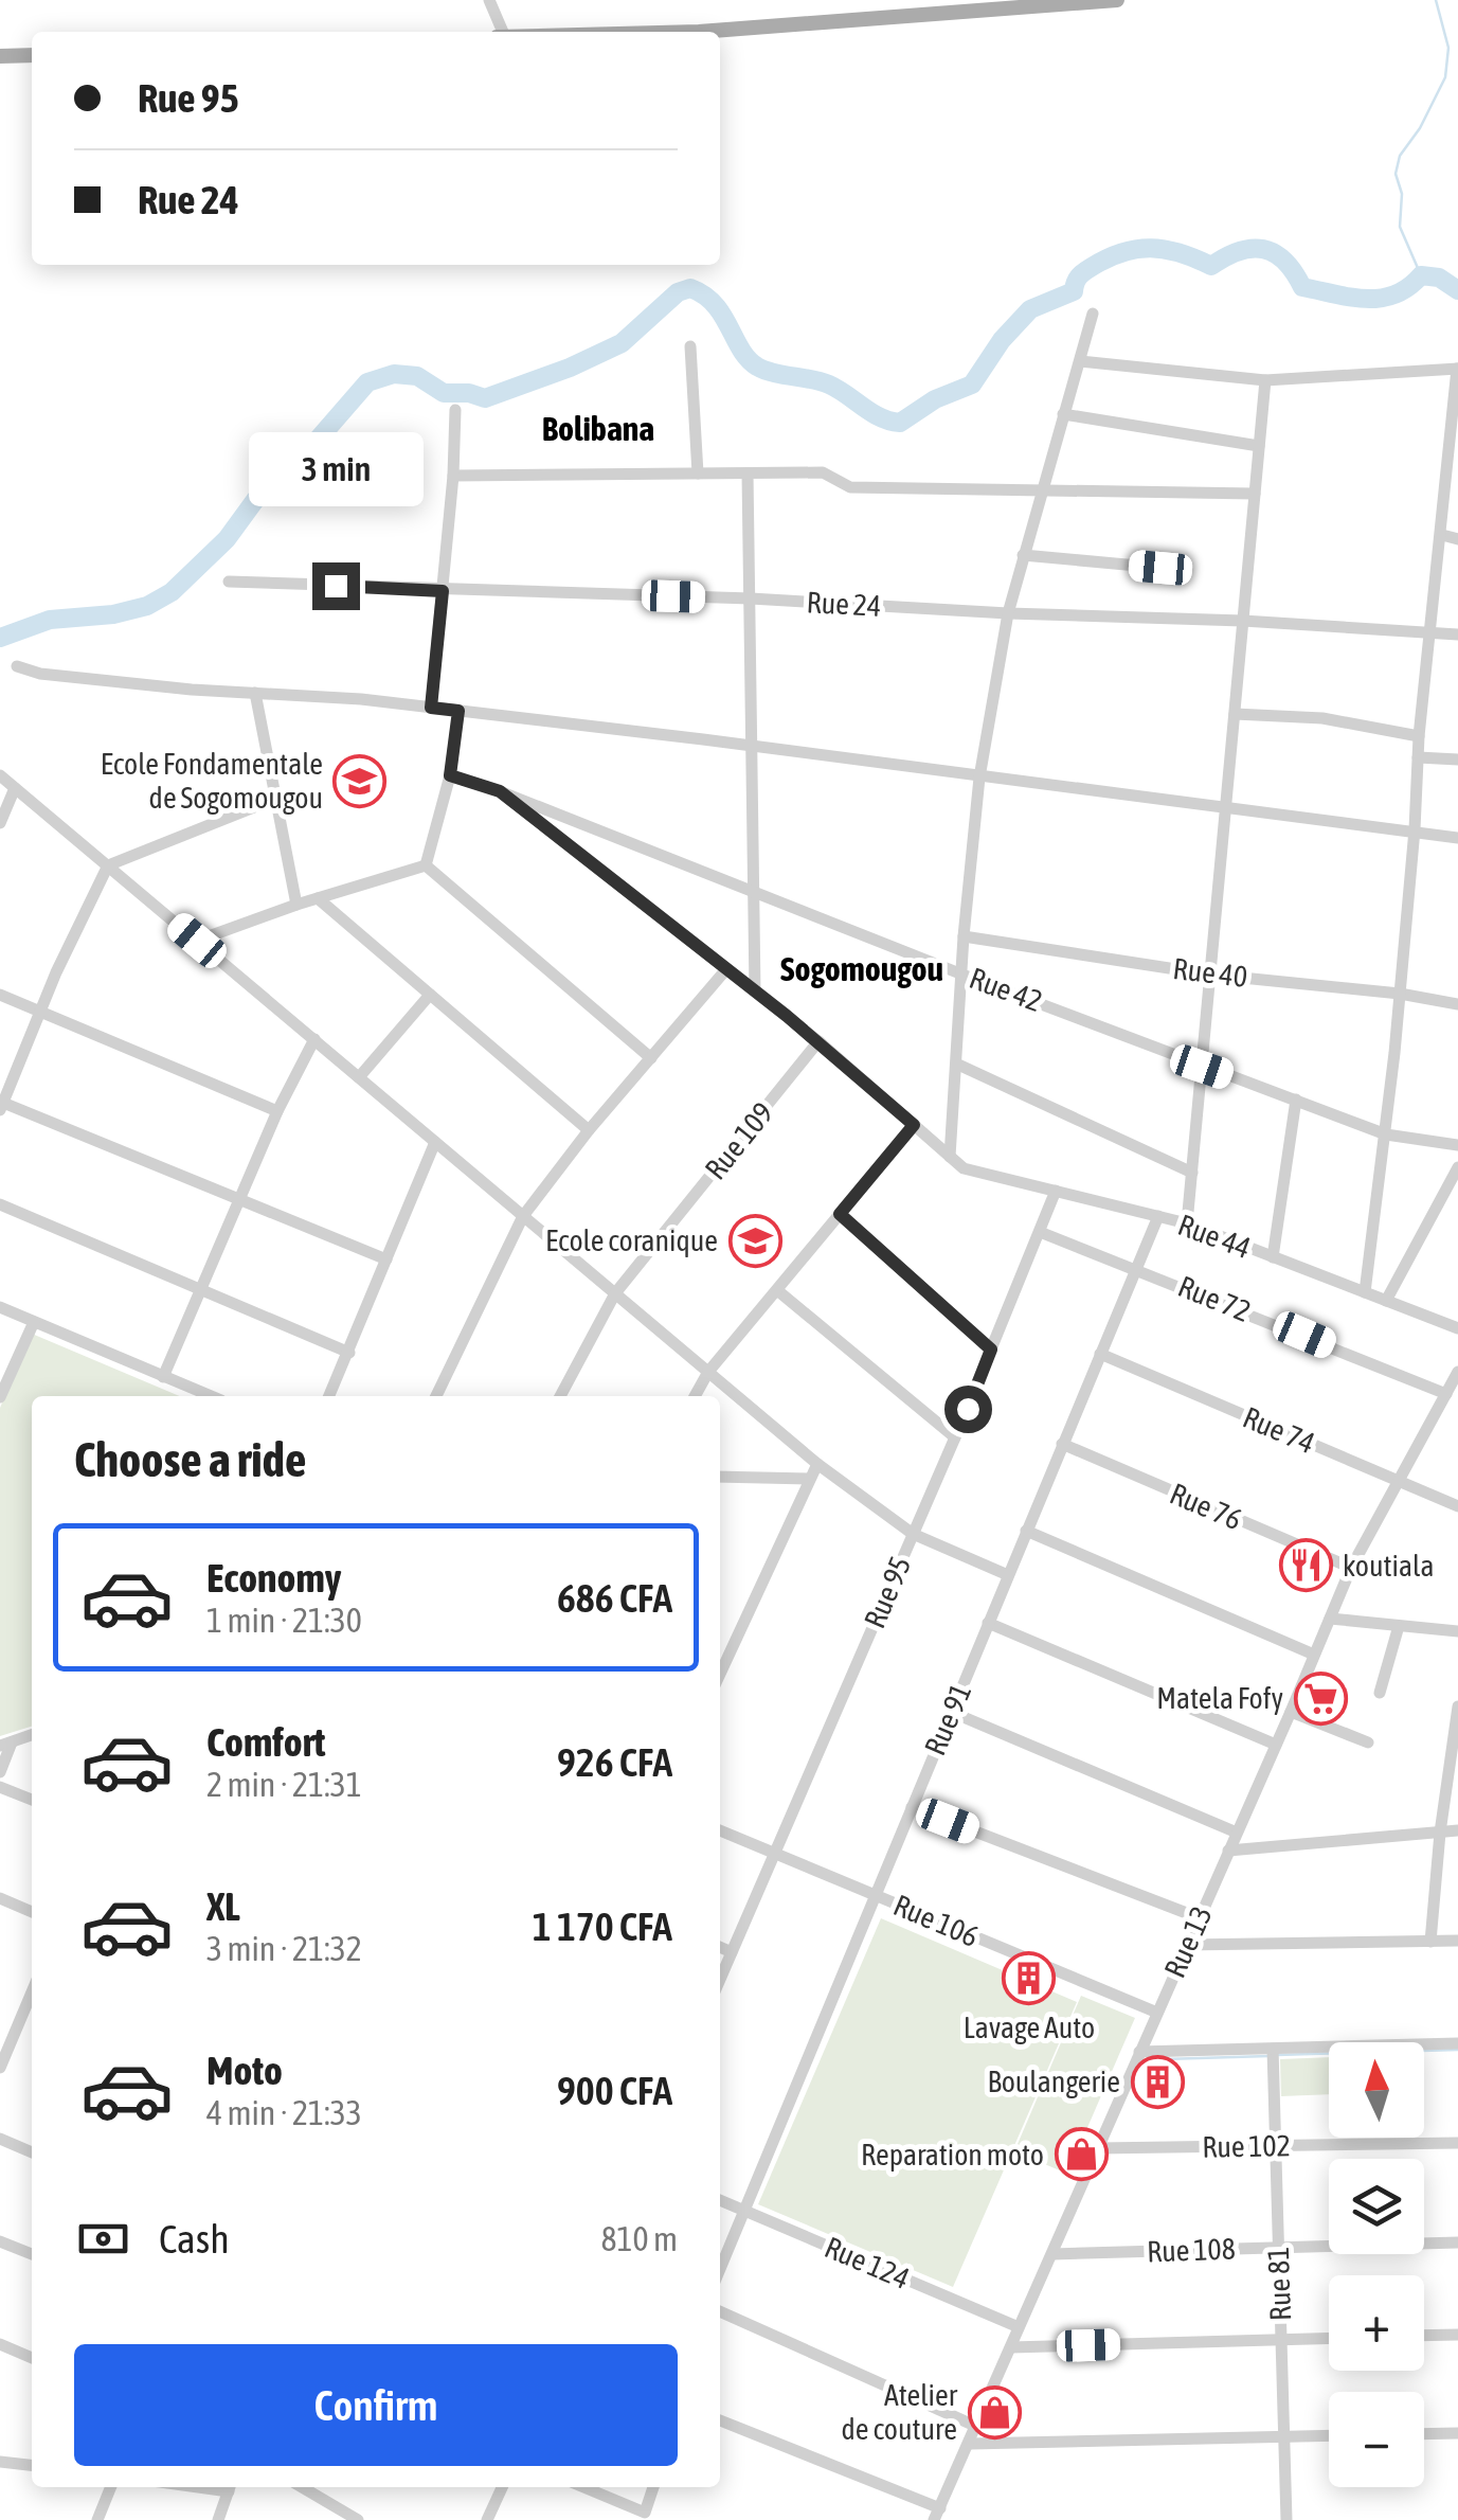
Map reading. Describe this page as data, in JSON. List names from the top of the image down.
{
  "streets": {
    "street": [
      "Rue 24",
      "Rue 40",
      "Rue 42",
      "Rue 109",
      "Rue 44",
      "Rue 72",
      "Rue 74",
      "Rue 76",
      "Rue 95",
      "Rue 91",
      "Rue 106",
      "Rue 13",
      "Rue 102",
      "Rue 108",
      "Rue 124",
      "Rue 81"
    ]
  },
  "crossings": [
    ["Rue 42", "Rue 109"],
    ["Rue 42", "Rue 44"],
    ["Rue 44", "Rue 95"],
    ["Rue 44", "Rue 91"],
    ["Rue 72", "Rue 95"],
    ["Rue 72", "Rue 91"],
    ["Rue 72", "Rue 13"],
    ["Rue 74", "Rue 91"],
    ["Rue 74", "Rue 13"],
    ["Rue 76", "Rue 91"],
    ["Rue 76", "Rue 13"],
    ["Rue 95", "Rue 106"],
    ["Rue 91", "Rue 106"],
    ["Rue 91", "Rue 124"],
    ["Rue 106", "Rue 13"],
    ["Rue 13", "Rue 102"],
    ["Rue 13", "Rue 108"],
    ["Rue 13", "Rue 124"],
    ["Rue 102", "Rue 81"],
    ["Rue 108", "Rue 81"]
  ],
  "districts": ["Bolibana", "Sogomougou"],
  "places": {
    "school or university": ["Ecole Fondamentale de Sogomougou", "Ecole coranique"],
    "restaurant": ["koutiala"],
    "supermarket": ["Matela Fofy"],
    "building": ["Lavage Auto", "Boulangerie"],
    "shop": ["Reparation moto", "Atelier de couture"]
  },
  "north": "top",
  "page": {
    "banner": ["Rue 95", "Rue 24"],
    "bubble": "3 min",
    "heading": "Choose a ride",
    "list": [
      {
        "name": "Economy",
        "note": "1 min · 21:30",
        "value": "686 CFA"
      },
      {
        "name": "Comfort",
        "note": "2 min · 21:31",
        "value": "926 CFA"
      },
      {
        "name": "XL",
        "note": "3 min · 21:32",
        "value": "1 170 CFA"
      },
      {
        "name": "Moto",
        "note": "4 min · 21:33",
        "value": "900 CFA"
      }
    ],
    "map_buttons": ["+", "−"],
    "pay": ["Cash", "810 m"],
    "buttons": "Confirm"
  }
}
